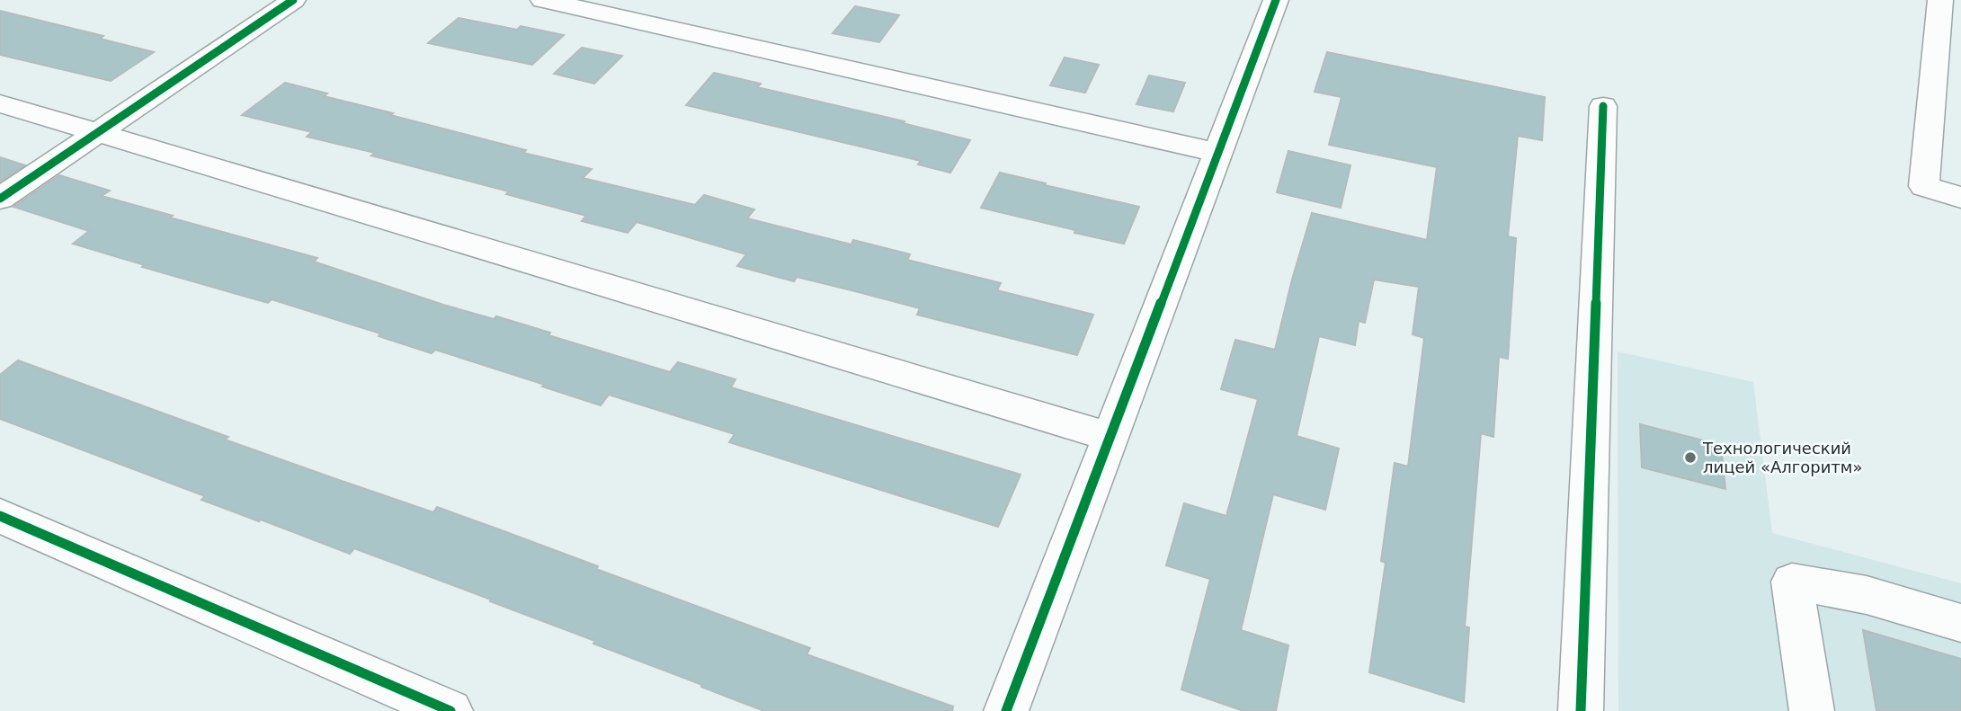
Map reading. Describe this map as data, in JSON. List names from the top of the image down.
{
  "places": ["Технологический лицей «Алгоритм»"]
}
